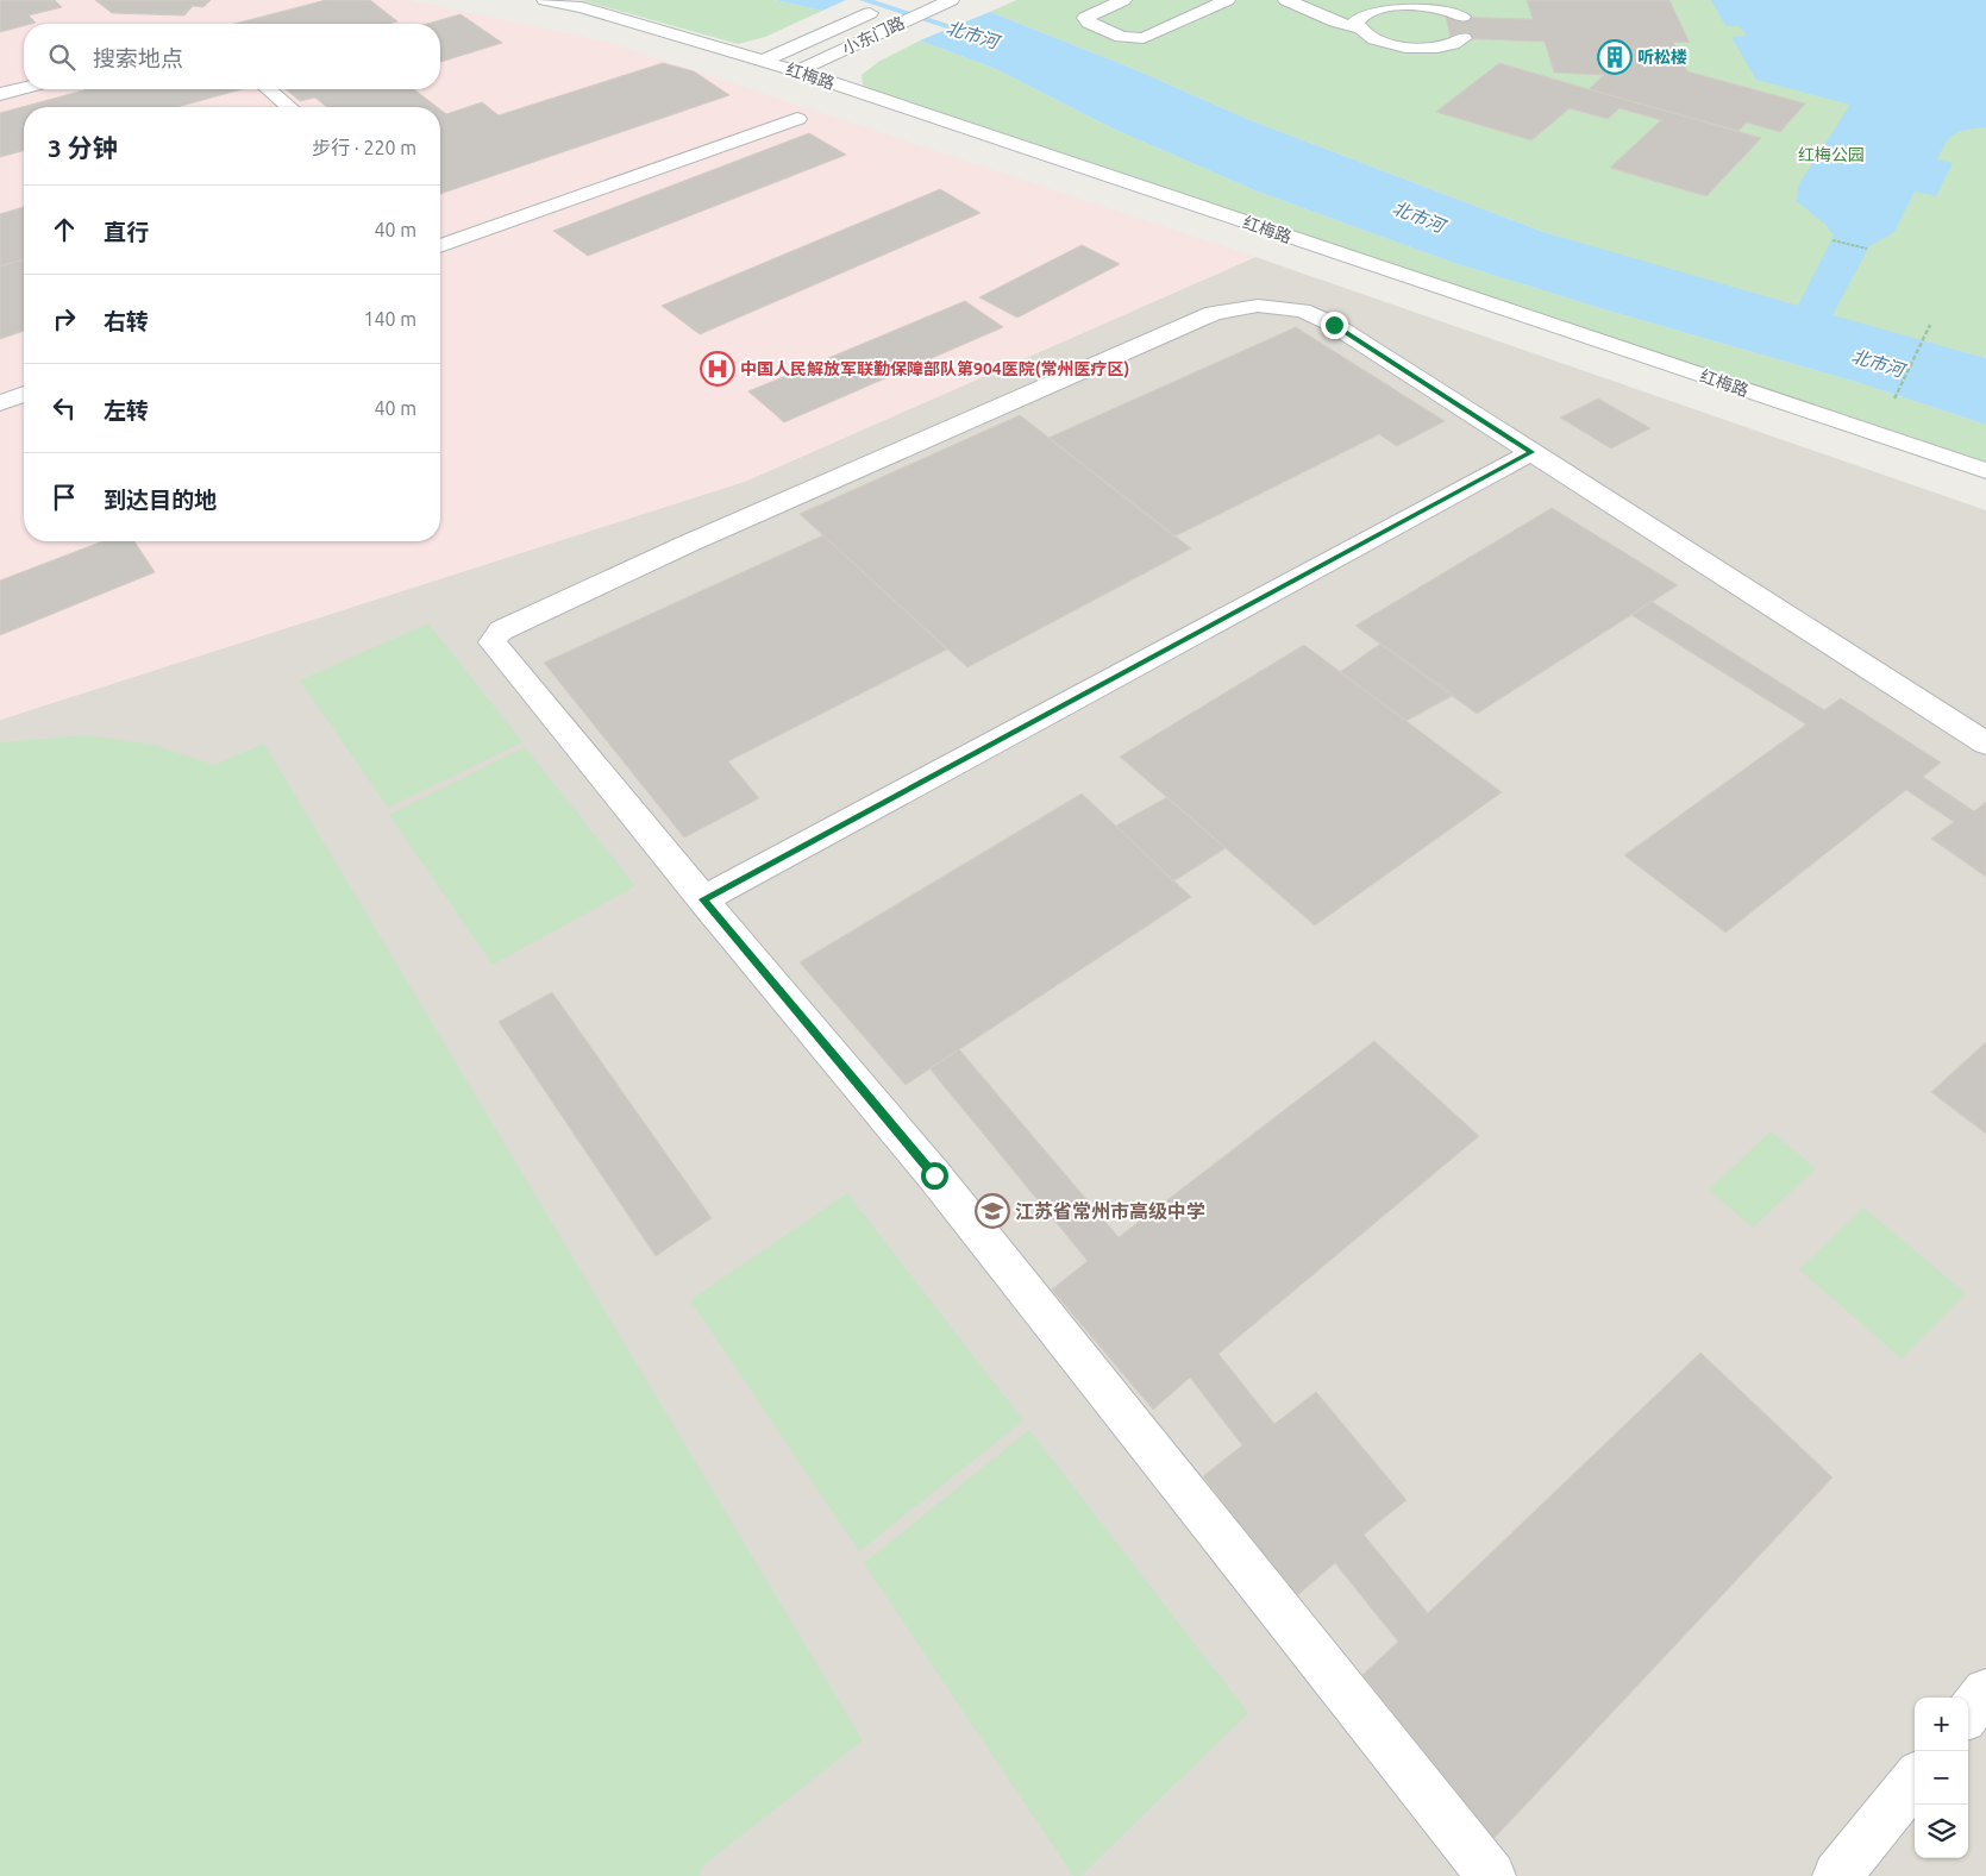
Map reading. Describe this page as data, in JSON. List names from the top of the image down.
{
  "streets": {
    "street": ["小东门路", "红梅路"]
  },
  "crossings": [
    ["小东门路", "红梅路"]
  ],
  "water": ["北市河"],
  "parks": ["红梅公园"],
  "places": {
    "building": ["听松楼"],
    "hospital": ["中国人民解放军联勤保障部队第904医院(常州医疗区)"],
    "school or university": ["江苏省常州市高级中学"]
  },
  "page": {
    "search": "搜索地点",
    "heading": ["3 分钟", "步行 · 220 m"],
    "list": [
      ["直行", "40 m"],
      ["右转", "140 m"],
      ["左转", "40 m"],
      "到达目的地"
    ],
    "map_buttons": ["+", "−"]
  }
}
